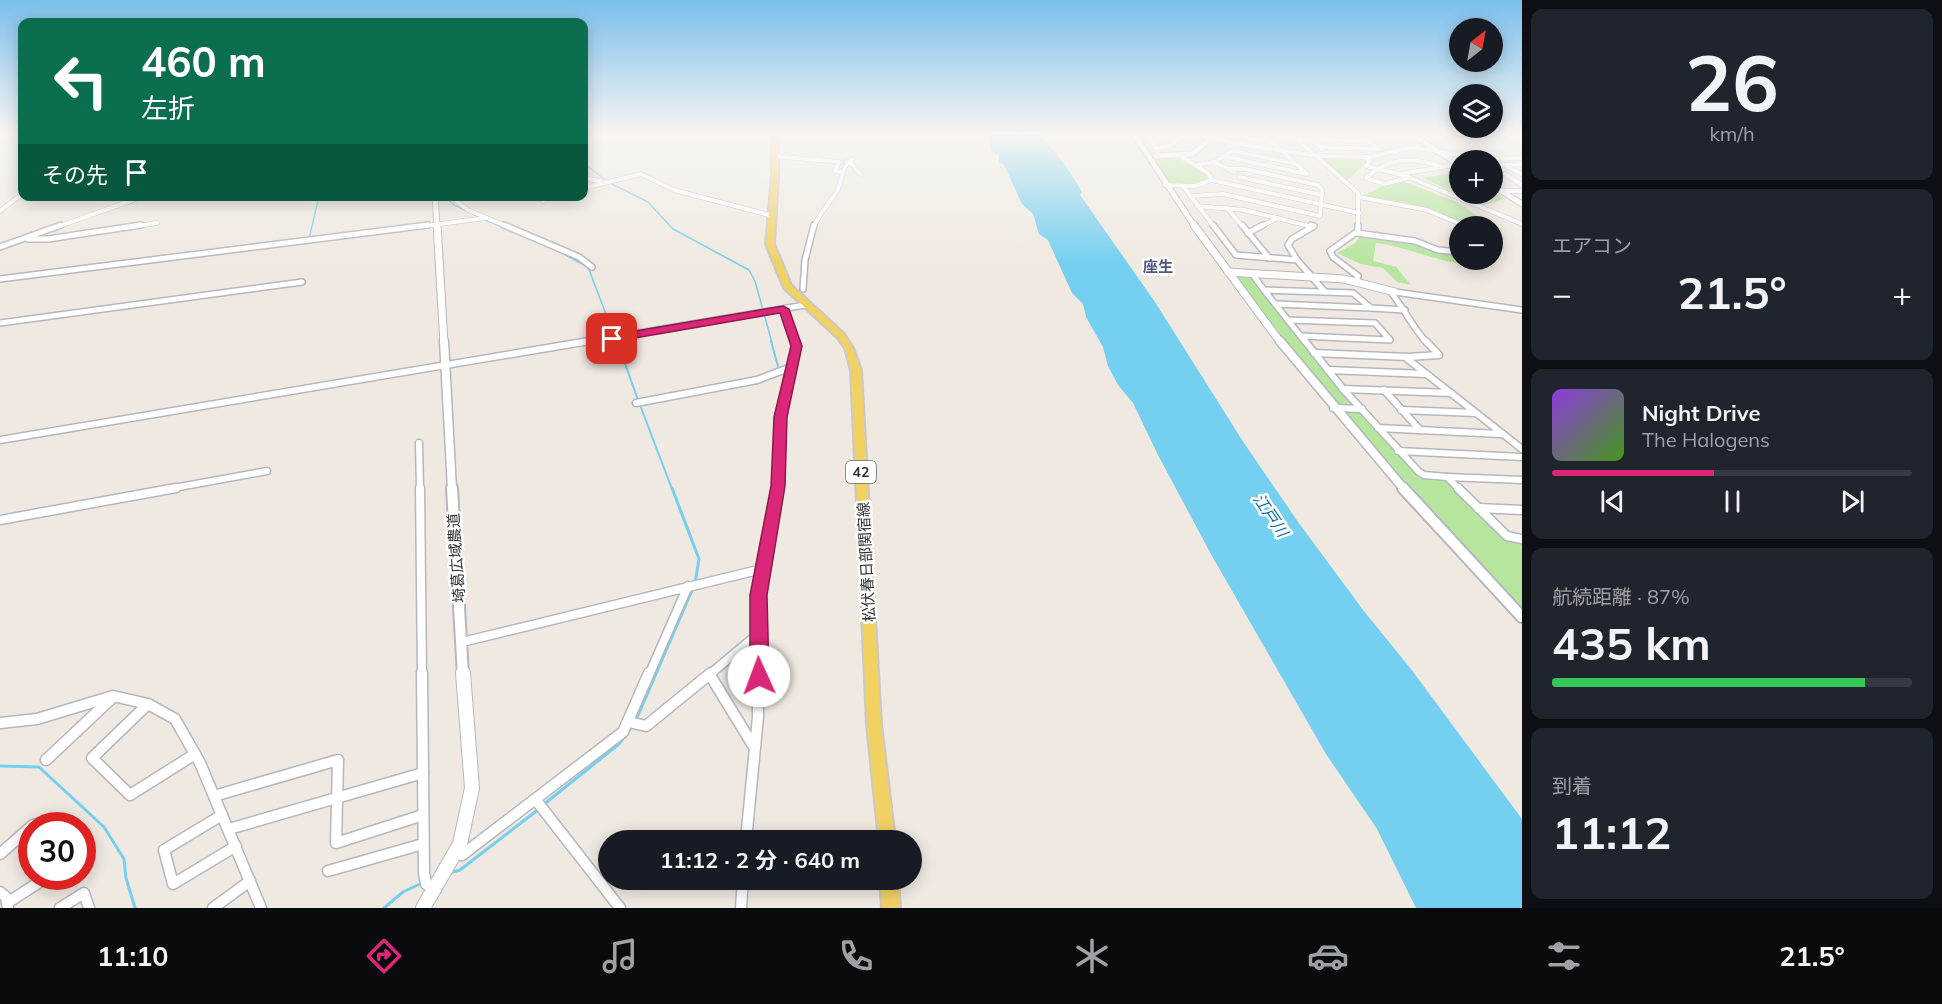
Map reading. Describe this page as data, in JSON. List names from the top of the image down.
{
  "streets": {
    "main road": ["42", "松伏春日部関宿線"],
    "street": ["埼葛広域農道"]
  },
  "districts": ["座生"],
  "water": ["江戸川"],
  "north": "top right",
  "page": {
    "tile": [
      ["26", "km/h"],
      "エアコン",
      ["航続距離 · 87%", "435 km"],
      ["到着", "11:12"]
    ],
    "map_buttons": ["+", "−"],
    "turn": ["460 m", "左折"],
    "then": "その先",
    "heat": ["−", "21.5°", "+"],
    "song": ["Night Drive", "The Halogens"],
    "limit": "30",
    "trip": "11:12 · 2 分 · 640 m",
    "tabs": ["11:10", "21.5°"]
  }
}
